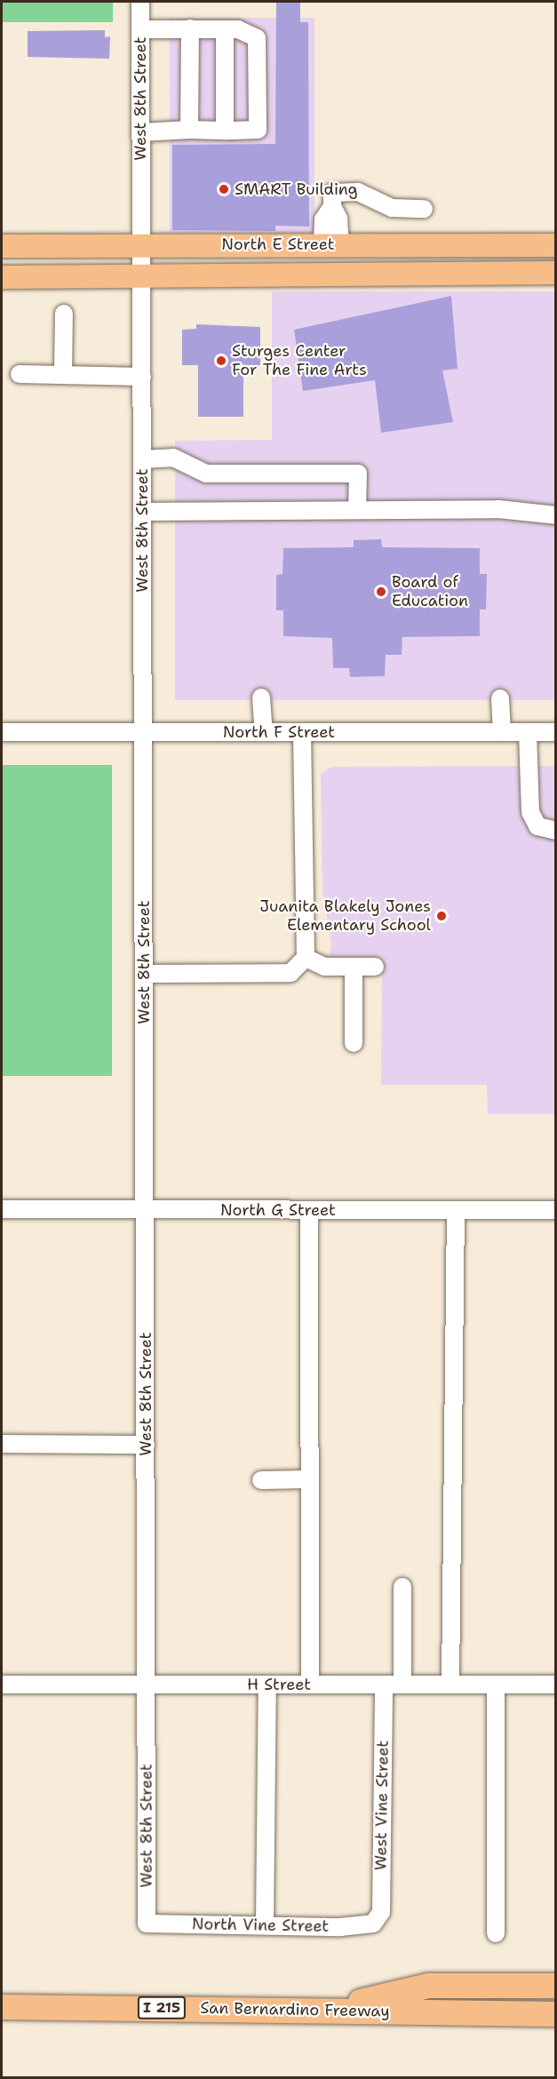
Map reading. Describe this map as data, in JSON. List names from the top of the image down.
{
  "streets": {
    "highway": ["I 215", "San Bernardino Freeway"],
    "main road": ["North E Street"],
    "street": [
      "West 8th Street",
      "North F Street",
      "North G Street",
      "H Street",
      "West Vine Street",
      "North Vine Street"
    ]
  },
  "crossings": [
    ["West 8th Street", "North E Street"],
    ["West 8th Street", "North F Street"],
    ["West 8th Street", "North G Street"],
    ["West 8th Street", "H Street"],
    ["West 8th Street", "North Vine Street"],
    ["H Street", "West Vine Street"],
    ["West Vine Street", "North Vine Street"]
  ],
  "places": [
    "SMART Building",
    "Sturges Center For The Fine Arts",
    "Board of Education",
    "Juanita Blakely Jones Elementary School"
  ]
}
